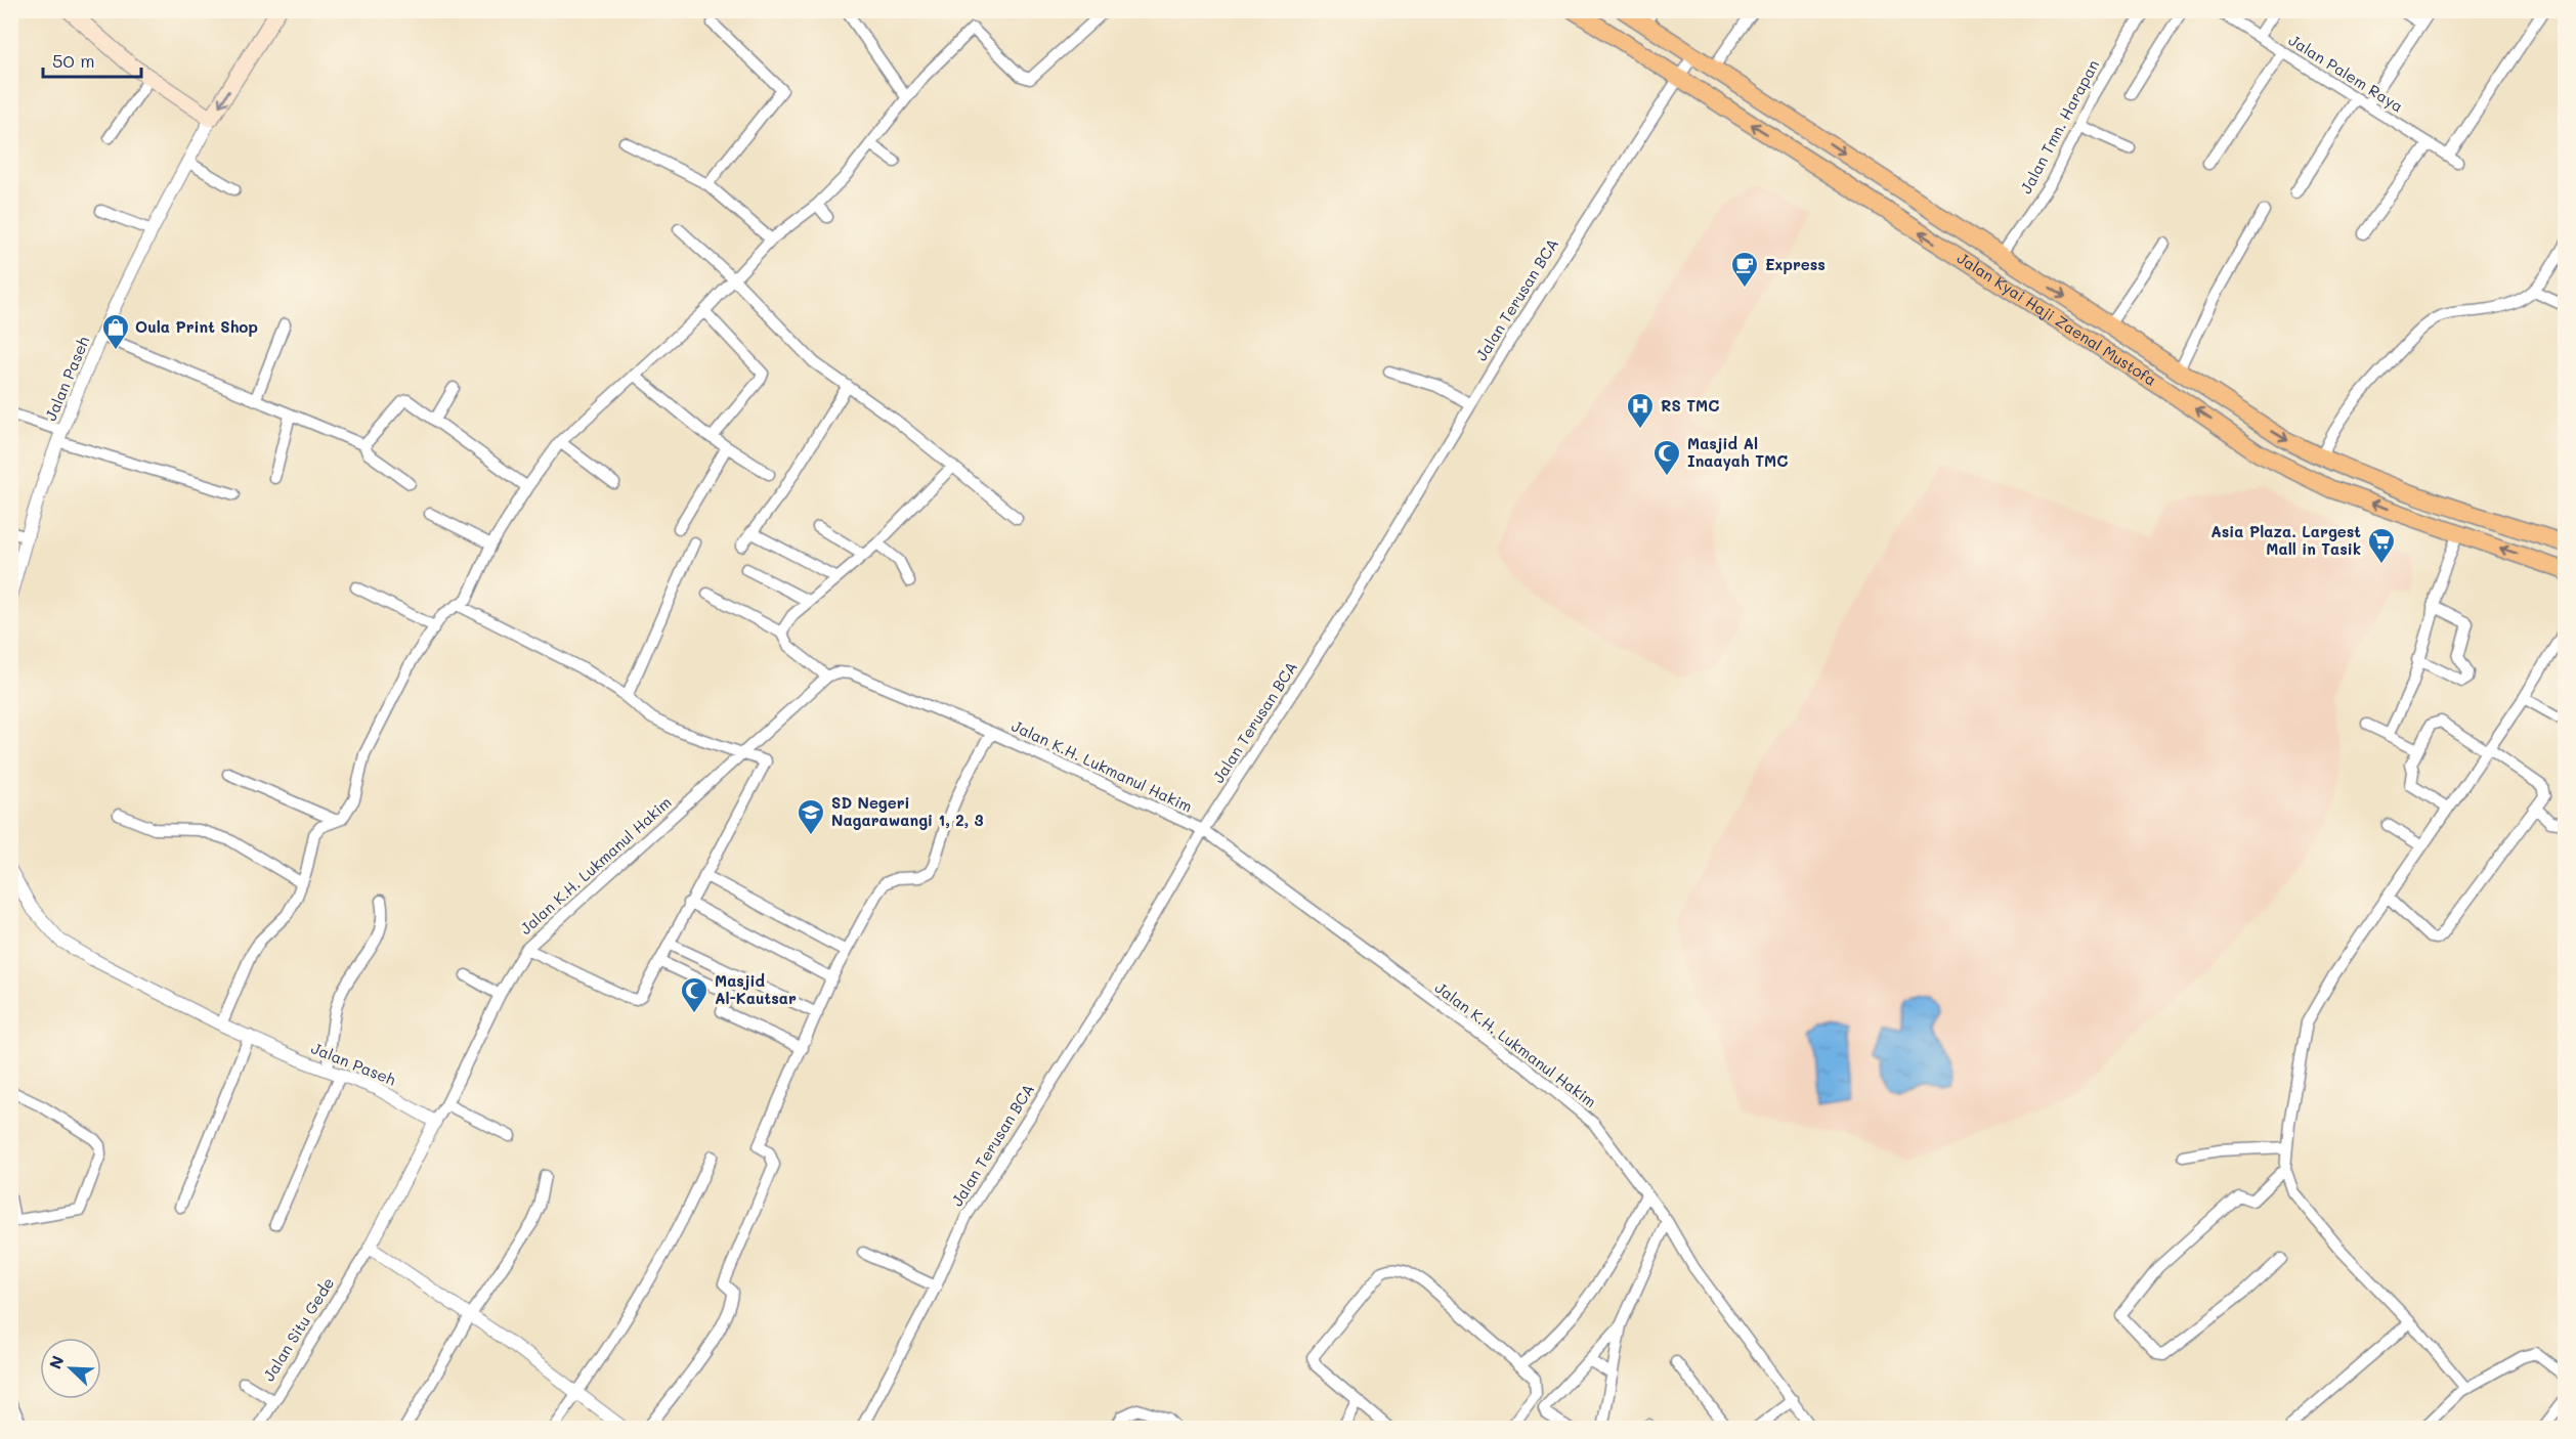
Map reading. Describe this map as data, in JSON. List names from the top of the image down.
{
  "streets": {
    "main road": ["Jalan Kyai Haji Zaenal Mustofa"],
    "street": [
      "Jalan Palem Raya",
      "Jalan Tmn. Harapan",
      "Jalan Terusan BCA",
      "Jalan Paseh",
      "Jalan K.H. Lukmanul Hakim",
      "Jalan Situ Gede"
    ]
  },
  "crossings": [
    ["Jalan Tmn. Harapan", "Jalan Kyai Haji Zaenal Mustofa"],
    ["Jalan Terusan BCA", "Jalan Kyai Haji Zaenal Mustofa"],
    ["Jalan Terusan BCA", "Jalan K.H. Lukmanul Hakim"],
    ["Jalan Paseh", "Jalan K.H. Lukmanul Hakim"]
  ],
  "places": {
    "cafe": ["Express"],
    "shop": ["Oula Print Shop"],
    "hospital": ["RS TMC"],
    "mosque": ["Masjid Al Inaayah TMC", "Masjid Al-Kautsar"],
    "supermarket": ["Asia Plaza. Largest Mall in Tasik"],
    "school or university": ["SD Negeri Nagarawangi 1, 2, 3"]
  },
  "scale_bar": "50 m",
  "north": "top left"
}
